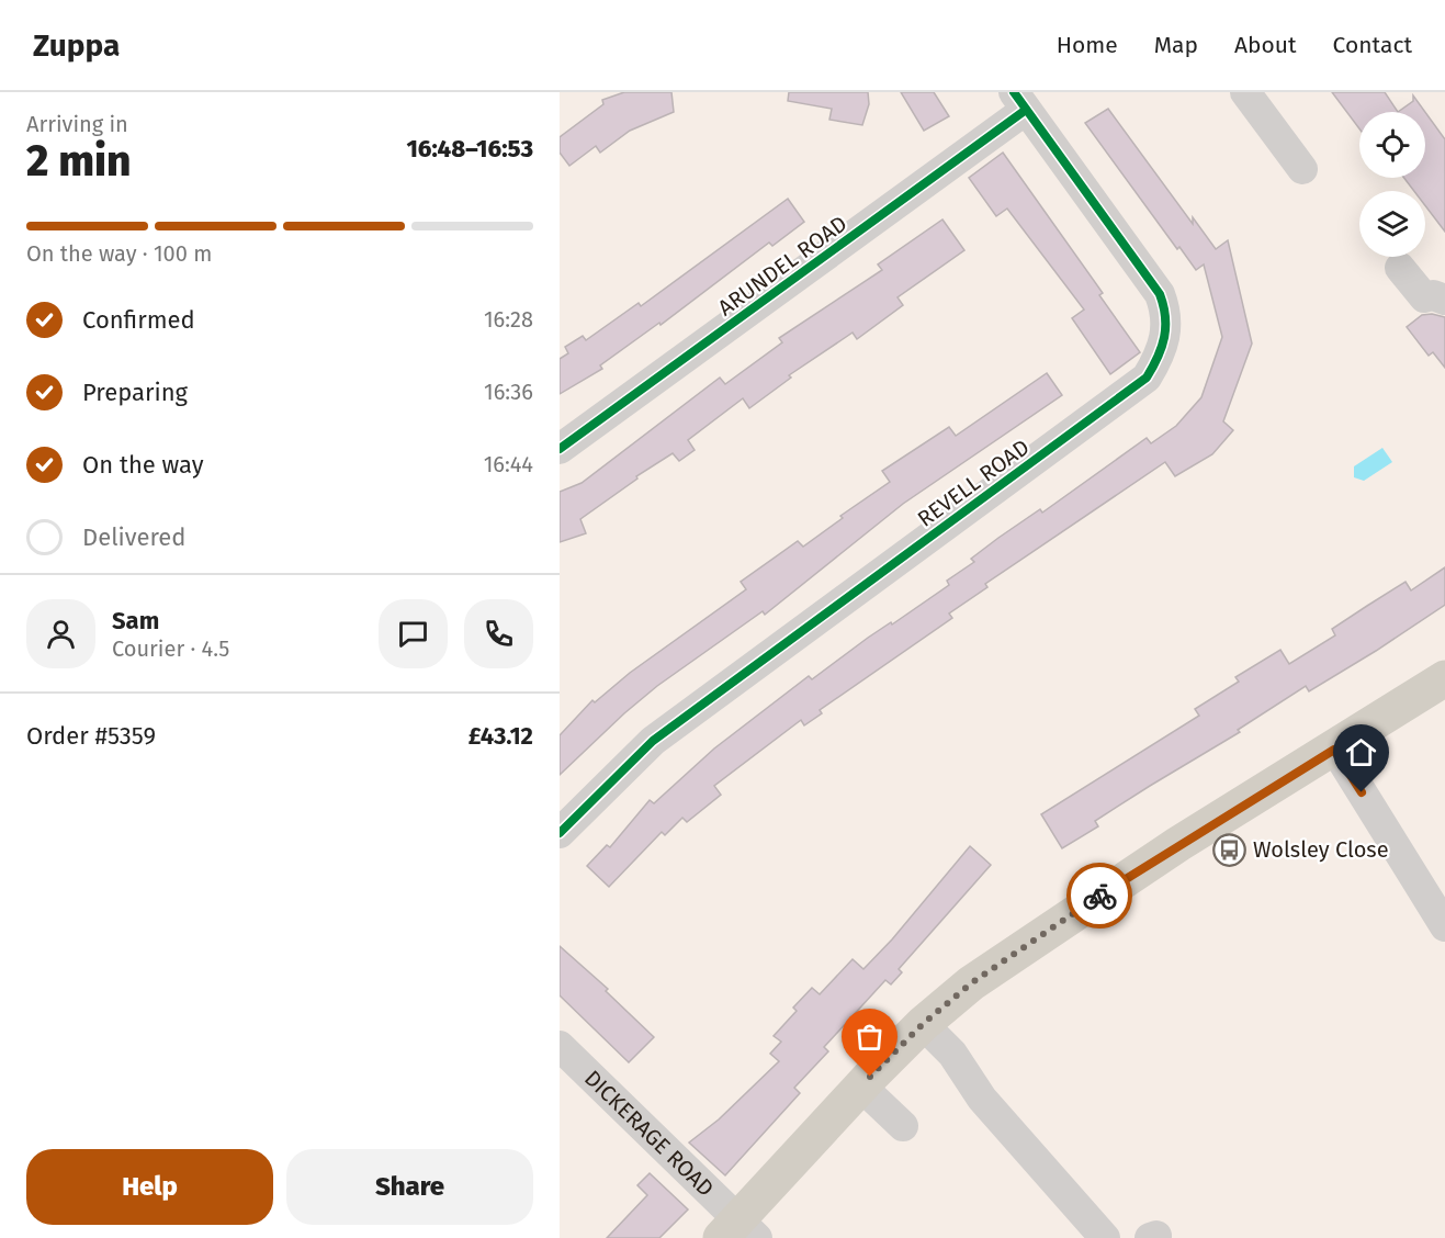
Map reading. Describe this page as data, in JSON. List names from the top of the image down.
{
  "streets": {
    "street": ["ARUNDEL ROAD", "REVELL ROAD", "DICKERAGE ROAD"]
  },
  "crossings": [
    ["ARUNDEL ROAD", "REVELL ROAD"]
  ],
  "places": {
    "bus stop": ["Wolsley Close"]
  },
  "page": {
    "header": "Zuppa",
    "nav": [
      "Home",
      "Map",
      "About",
      "Contact"
    ],
    "heading": ["2 min", "Arriving in", "16:48–16:53"],
    "panel": [
      "Sam",
      "Courier · 4.5",
      "Order #5359",
      "£43.12"
    ],
    "bar": "On the way · 100 m",
    "list": [
      ["Confirmed", "16:28"],
      ["Preparing", "16:36"],
      ["On the way", "16:44"],
      "Delivered"
    ],
    "buttons": ["Help", "Share"]
  }
}
